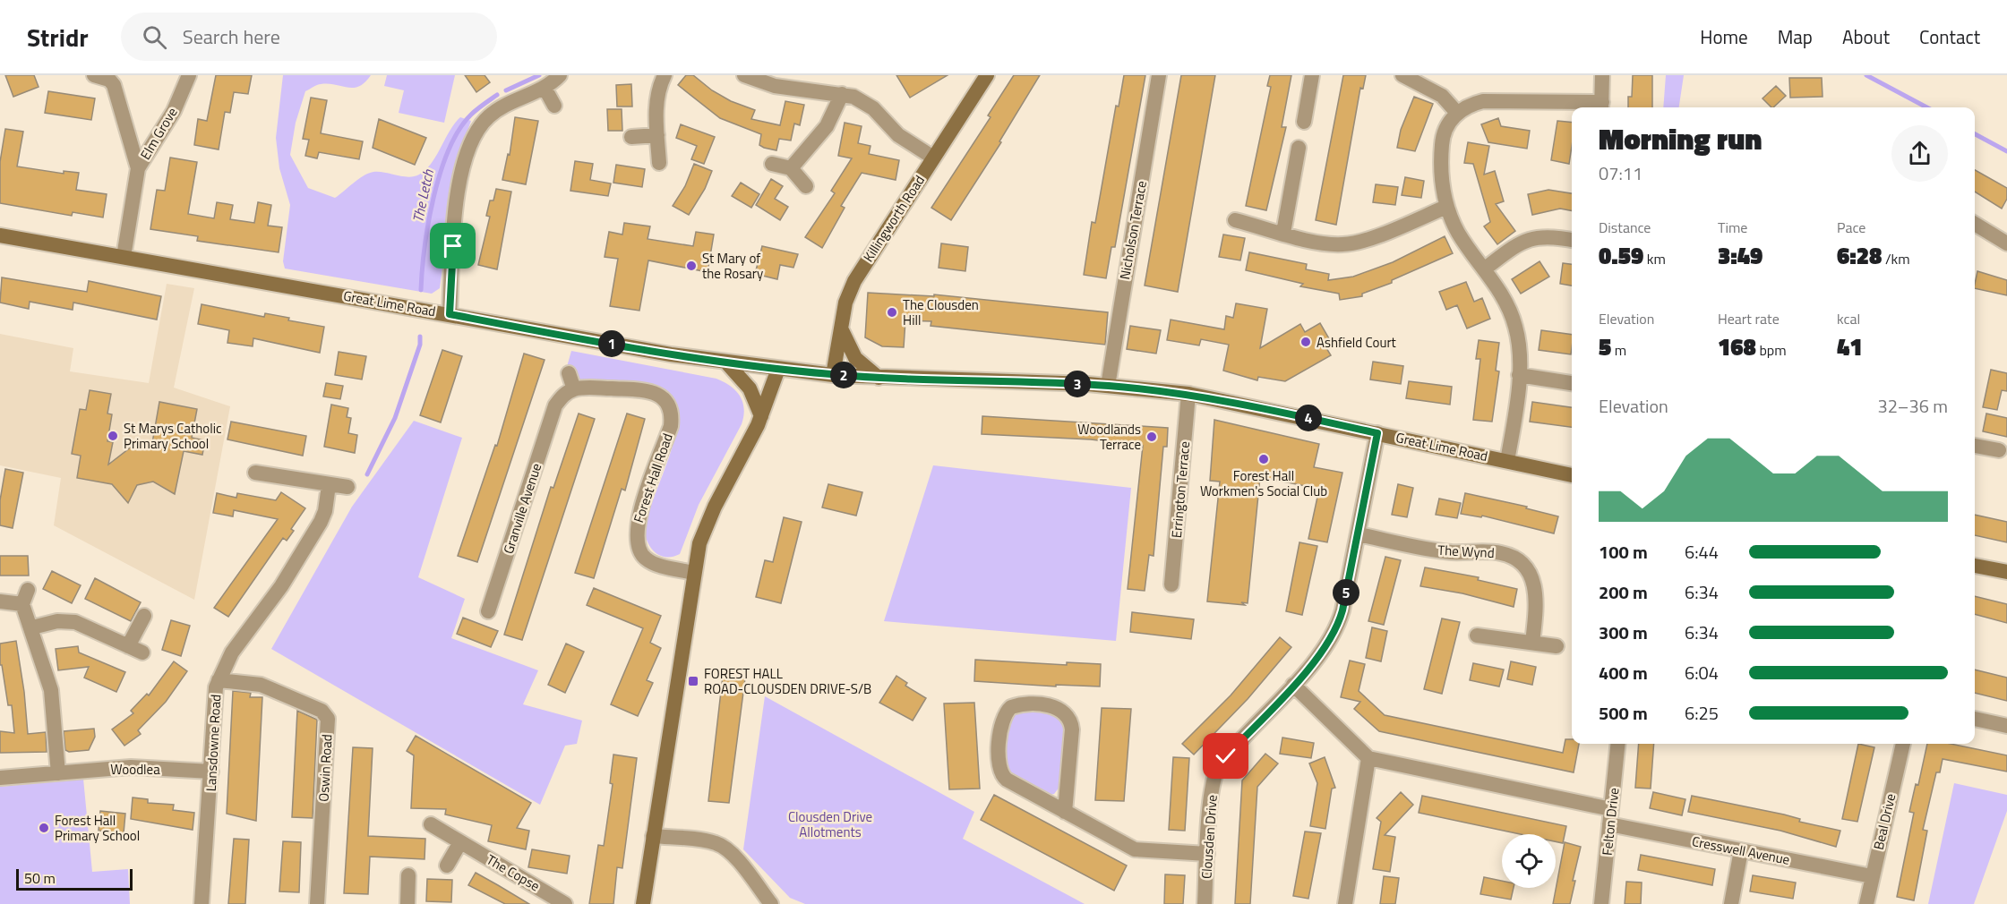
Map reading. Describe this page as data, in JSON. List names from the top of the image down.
{
  "streets": {
    "main road": ["Killingworth Road", "Great Lime Road"],
    "street": [
      "Elm Grove",
      "Nicholson Terrace",
      "Forest Hall Road",
      "Errington Terrace",
      "Granville Avenue",
      "The Wynd",
      "Lansdowne Road",
      "Oswin Road",
      "Woodlea",
      "Felton Drive",
      "Beal Drive",
      "Clousden Drive",
      "Cresswell Avenue",
      "The Copse"
    ]
  },
  "crossings": [
    ["Elm Grove", "Great Lime Road"],
    ["Killingworth Road", "Great Lime Road"],
    ["Nicholson Terrace", "Great Lime Road"],
    ["Great Lime Road", "Errington Terrace"],
    ["Great Lime Road", "Clousden Drive"],
    ["Forest Hall Road", "Granville Avenue"],
    ["The Wynd", "Clousden Drive"],
    ["Lansdowne Road", "Oswin Road"],
    ["Lansdowne Road", "Woodlea"],
    ["Felton Drive", "Cresswell Avenue"],
    ["Beal Drive", "Cresswell Avenue"]
  ],
  "water": ["The Letch"],
  "parks": ["Clousden Drive Allotments"],
  "places": {
    "other": [
      "St Mary of the Rosary",
      "The Clousden Hill",
      "Ashfield Court",
      "St Marys Catholic Primary School",
      "Woodlands Terrace",
      "Forest Hall Workmen's Social Club",
      "Forest Hall Primary School"
    ],
    "transit": ["FOREST HALL ROAD-CLOUSDEN DRIVE-S/B"]
  },
  "scale_bar": "50 m",
  "page": {
    "header": "Stridr",
    "search": "Search here",
    "nav": [
      "Home",
      "Map",
      "About",
      "Contact"
    ],
    "heading": ["Morning run", "07:11"],
    "stats": [
      ["Distance", "0.59 km"],
      ["Time", "3:49"],
      ["Pace", "6:28 /km"],
      ["Elevation", "5 m"],
      ["Heart rate", "168 bpm"],
      ["kcal", "41"]
    ],
    "pins": [
      "1",
      "2",
      "3",
      "4",
      "5"
    ],
    "chart": ["Elevation", "32–36 m"],
    "list": [
      {
        "name": "100 m",
        "note": "6:44"
      },
      {
        "name": "200 m",
        "note": "6:34"
      },
      {
        "name": "300 m",
        "note": "6:34"
      },
      {
        "name": "400 m",
        "note": "6:04"
      },
      {
        "name": "500 m",
        "note": "6:25"
      }
    ],
    "scale": "50 m"
  }
}
